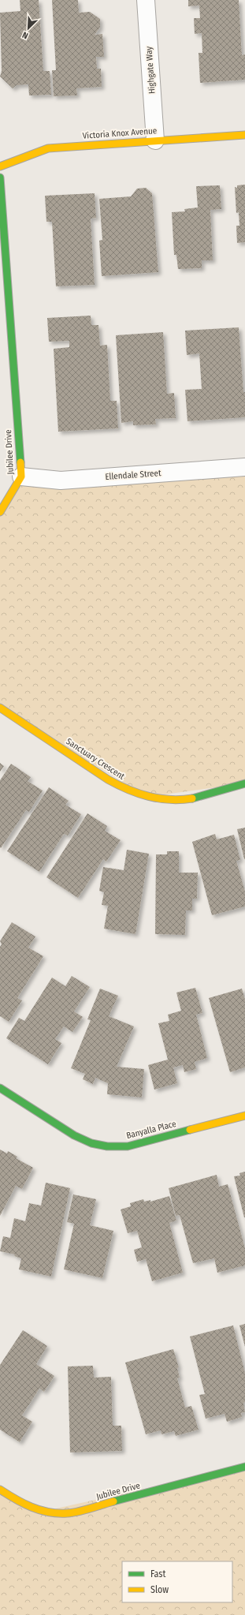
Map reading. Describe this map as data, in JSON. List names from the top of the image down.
{
  "streets": {
    "street": [
      "Highgate Way",
      "Victoria Knox Avenue",
      "Jubilee Drive",
      "Ellendale Street",
      "Sanctuary Crescent",
      "Banyalla Place"
    ]
  },
  "crossings": [
    ["Highgate Way", "Victoria Knox Avenue"],
    ["Jubilee Drive", "Ellendale Street"]
  ],
  "legend": ["Fast", "Slow"],
  "north": "bottom left"
}
